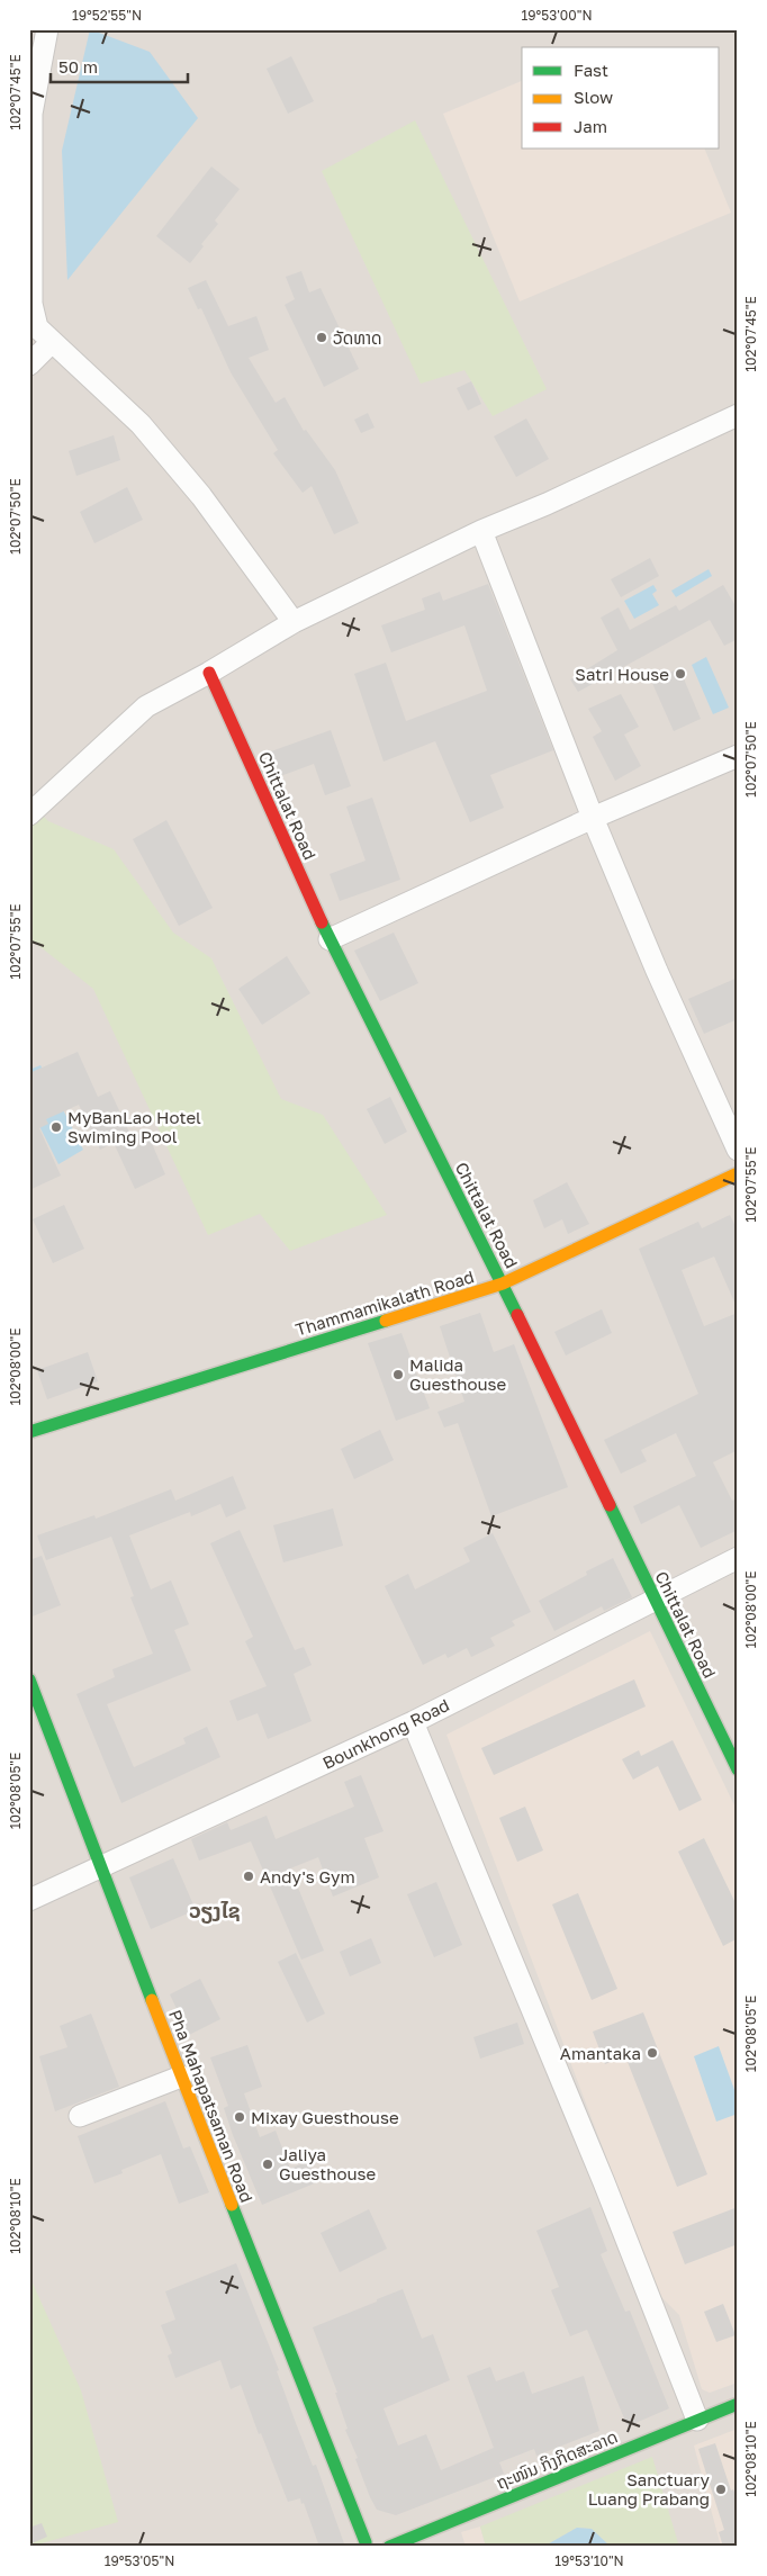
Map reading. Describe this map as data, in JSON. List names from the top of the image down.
{
  "streets": {
    "street": [
      "Chittalat Road",
      "Thammamikalath Road",
      "Bounkhong Road",
      "Pha Mahapatsaman Road",
      "ຖະໜົນ ກິງກິດສະລາດ"
    ]
  },
  "crossings": [
    ["Chittalat Road", "Thammamikalath Road"],
    ["Chittalat Road", "Bounkhong Road"],
    ["Bounkhong Road", "Pha Mahapatsaman Road"]
  ],
  "districts": ["ວຽງໄຊ"],
  "places": [
    "ວັດທາດ",
    "Satri House",
    "MyBanLao Hotel Swiming Pool",
    "Malida Guesthouse",
    "Andy's Gym",
    "Amantaka",
    "Mixay Guesthouse",
    "Jaliya Guesthouse",
    "Sanctuary Luang Prabang"
  ],
  "legend": ["Fast", "Slow", "Jam"],
  "scale_bar": "50 m",
  "coordinates": [
    "19°52'55\"N",
    "19°53'00\"N",
    "102°07'45\"E",
    "102°07'50\"E",
    "102°07'55\"E",
    "102°08'00\"E",
    "102°08'05\"E",
    "102°08'10\"E",
    "19°53'05\"N",
    "19°53'10\"N"
  ]
}
